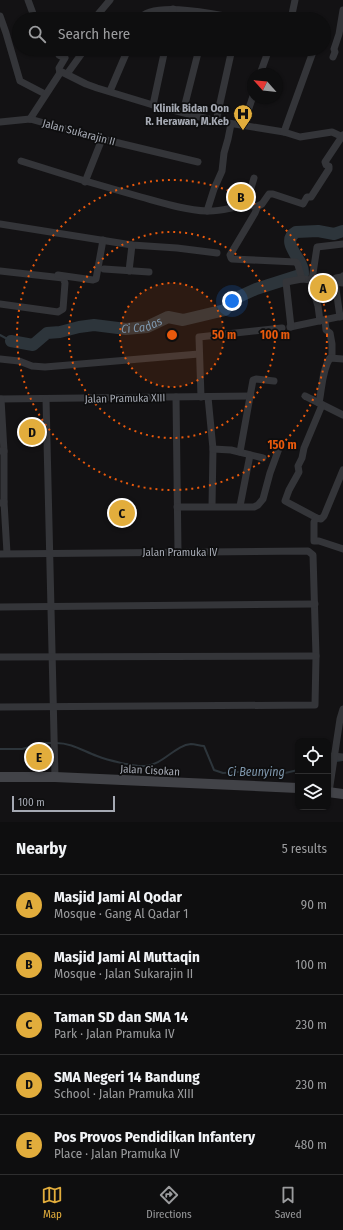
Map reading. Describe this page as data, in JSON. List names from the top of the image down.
{
  "streets": {
    "street": [
      "Jalan Sukarajin II",
      "Jalan Pramuka XIII",
      "Jalan Pramuka IV",
      "Jalan Cisokan"
    ]
  },
  "water": ["Ci Cadas", "Ci Beunying"],
  "places": {
    "hospital": ["Klinik Bidan Oon R. Herawan, M.Keb"]
  },
  "scale_bar": "100 m",
  "north": "top left",
  "page": {
    "search": "Search here",
    "pins": [
      "B",
      "A",
      "D",
      "C",
      "E"
    ],
    "scale": "100 m",
    "heading": ["Nearby", "5 results"],
    "list": [
      {
        "mark": "A",
        "name": "Masjid Jami Al Qodar",
        "note": "Mosque · Gang Al Qadar 1",
        "value": "90 m"
      },
      {
        "mark": "B",
        "name": "Masjid Jami Al Muttaqin",
        "note": "Mosque · Jalan Sukarajin II",
        "value": "100 m"
      },
      {
        "mark": "C",
        "name": "Taman SD dan SMA 14",
        "note": "Park · Jalan Pramuka IV",
        "value": "230 m"
      },
      {
        "mark": "D",
        "name": "SMA Negeri 14 Bandung",
        "note": "School · Jalan Pramuka XIII",
        "value": "230 m"
      },
      {
        "mark": "E",
        "name": "Pos Provos Pendidikan Infantery",
        "note": "Place · Jalan Pramuka IV",
        "value": "480 m"
      }
    ],
    "nav": ["Map", "Directions", "Saved"]
  },
  "rings": ["50 m", "100 m", "150 m"]
}
